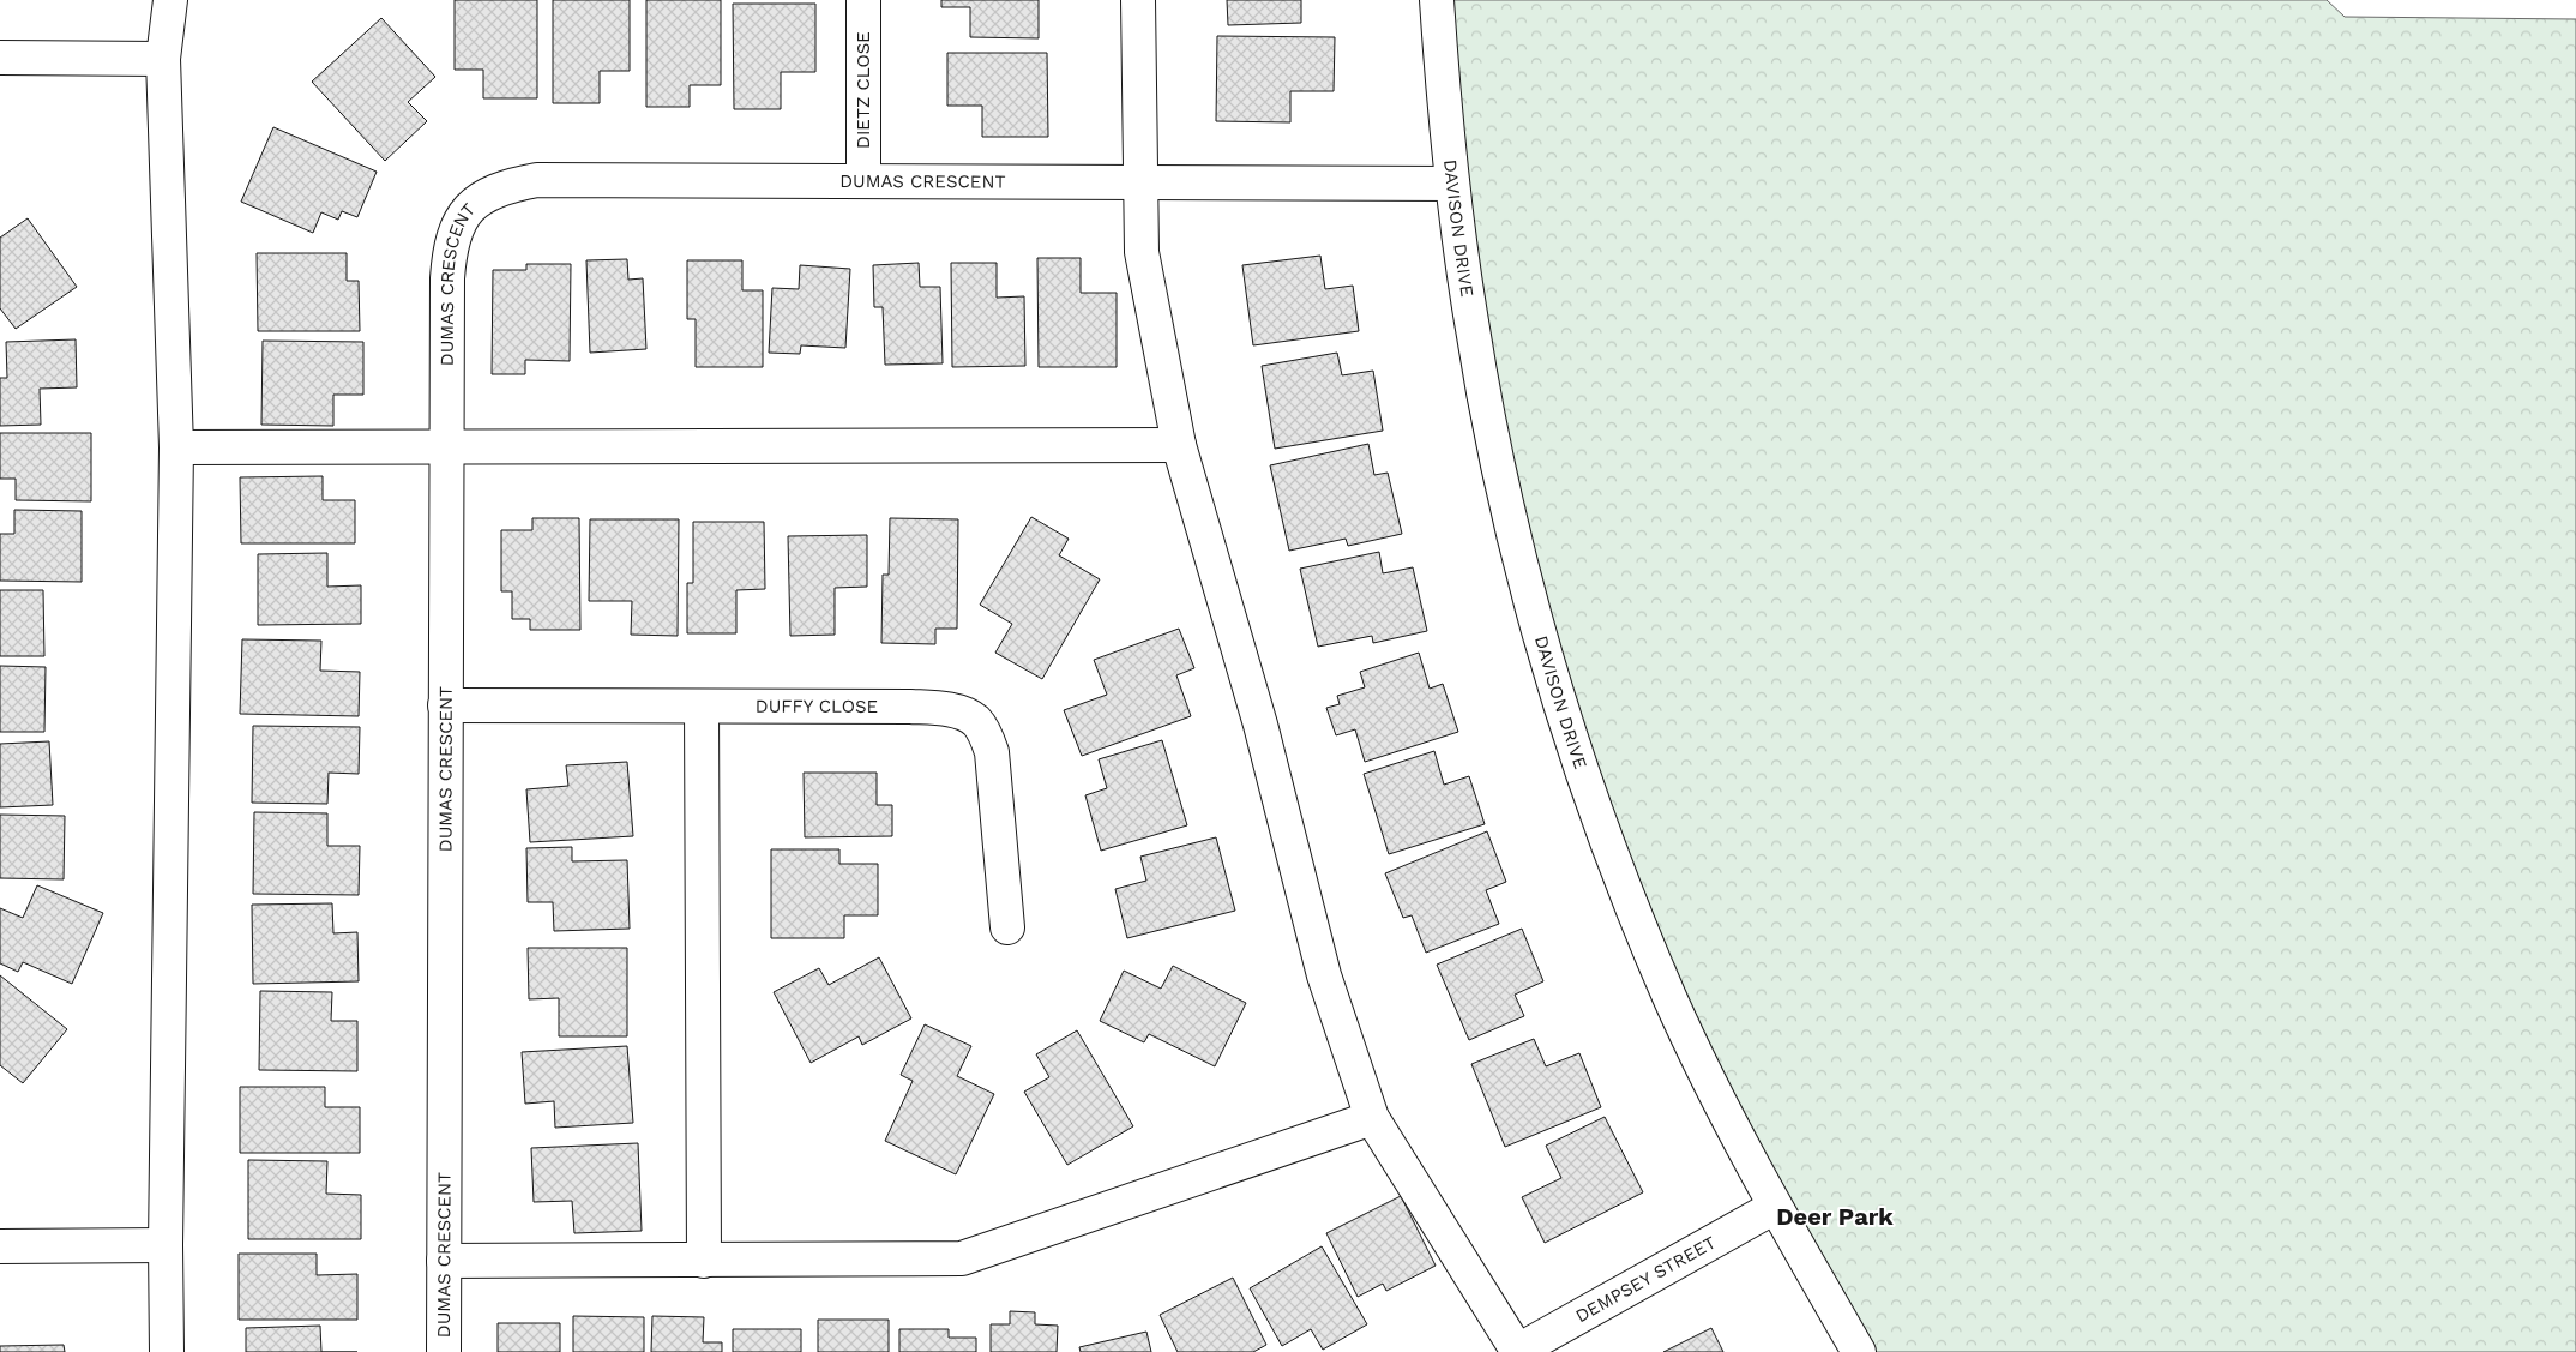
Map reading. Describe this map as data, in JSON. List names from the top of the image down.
{
  "streets": {
    "street": [
      "DIETZ CLOSE",
      "DUMAS CRESCENT",
      "DAVISON DRIVE",
      "DUFFY CLOSE",
      "DEMPSEY STREET"
    ]
  },
  "crossings": [
    ["DIETZ CLOSE", "DUMAS CRESCENT"],
    ["DUMAS CRESCENT", "DAVISON DRIVE"],
    ["DUMAS CRESCENT", "DUFFY CLOSE"],
    ["DAVISON DRIVE", "DEMPSEY STREET"]
  ],
  "districts": ["Deer Park"]
}
